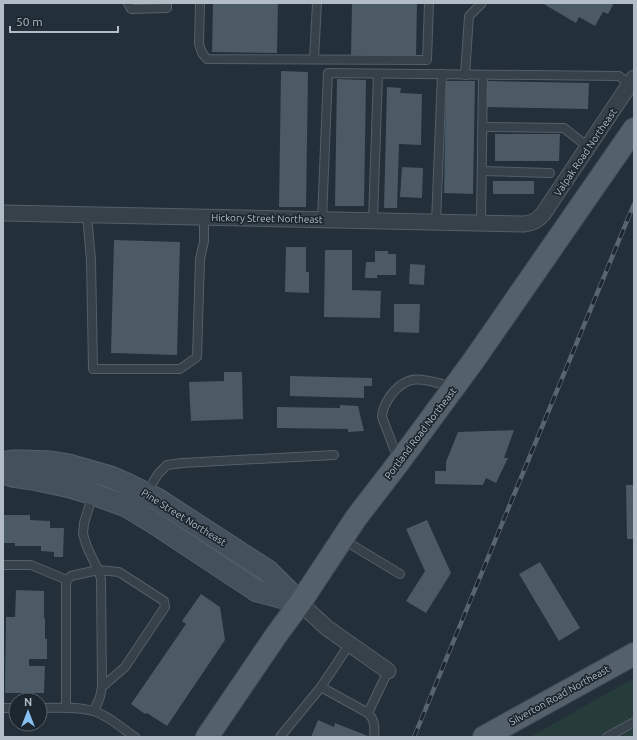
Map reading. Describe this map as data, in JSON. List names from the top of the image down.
{
  "streets": {
    "main road": ["Portland Road Northeast", "Pine Street Northeast", "Silverton Road Northeast"],
    "street": ["Valpak Road Northeast", "Hickory Street Northeast"]
  },
  "crossings": [
    ["Valpak Road Northeast", "Hickory Street Northeast"],
    ["Portland Road Northeast", "Pine Street Northeast"]
  ],
  "scale_bar": "50 m",
  "north": "top"
}
